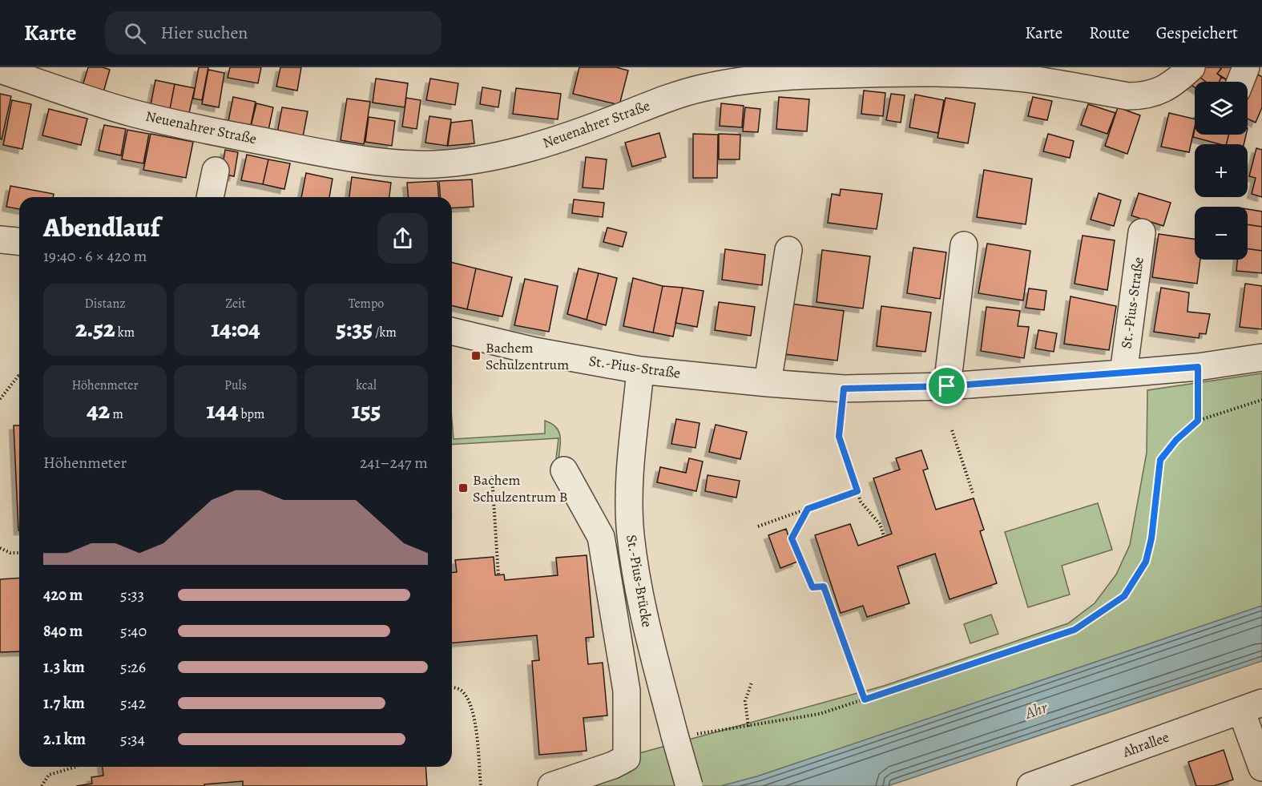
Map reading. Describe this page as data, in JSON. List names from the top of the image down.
{
  "streets": {
    "street": [
      "Neuenahrer Straße",
      "St.-Pius-Straße",
      "St.-Pius-Brücke",
      "Ahrallee"
    ]
  },
  "crossings": [
    ["St.-Pius-Straße", "St.-Pius-Brücke"]
  ],
  "water": ["Ahr"],
  "places": {
    "transit": ["Bachem Schulzentrum", "Bachem Schulzentrum B"]
  },
  "page": {
    "header": "Karte",
    "search": "Hier suchen",
    "nav": ["Karte", "Route", "Gespeichert"],
    "map_buttons": ["+", "−"],
    "heading": ["Abendlauf", "19:40 · 6 × 420 m"],
    "stats": [
      ["Distanz", "2.52 km"],
      ["Zeit", "14:04"],
      ["Tempo", "5:35 /km"],
      ["Höhenmeter", "42 m"],
      ["Puls", "144 bpm"],
      ["kcal", "155"]
    ],
    "chart": ["Höhenmeter", "241–247 m"],
    "list": [
      {
        "name": "420 m",
        "note": "5:33"
      },
      {
        "name": "840 m",
        "note": "5:40"
      },
      {
        "name": "1.3 km",
        "note": "5:26"
      },
      {
        "name": "1.7 km",
        "note": "5:42"
      },
      {
        "name": "2.1 km",
        "note": "5:34"
      }
    ]
  }
}
